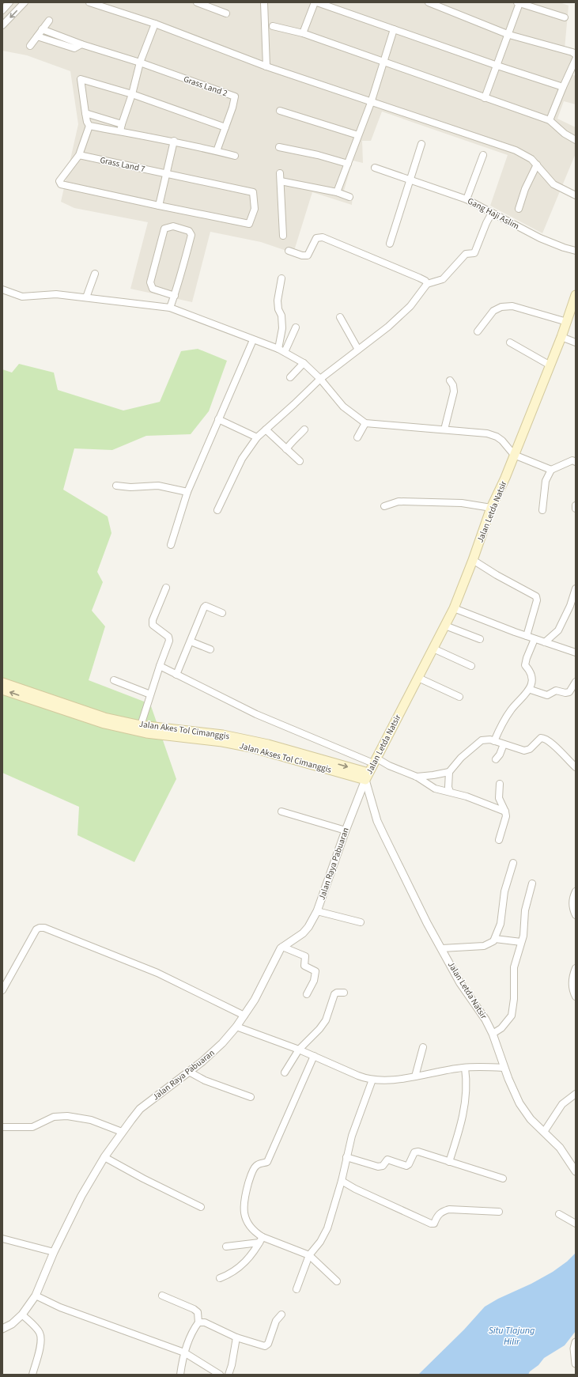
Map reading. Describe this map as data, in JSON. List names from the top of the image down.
{
  "streets": {
    "main road": ["Jalan Letda Natsir", "Jalan Akes Tol Cimanggis", "Jalan Akses Tol Cimanggis"],
    "street": [
      "Grass Land 2",
      "Grass Land 7",
      "Gang Haji Aslim",
      "Jalan Raya Pabuaran"
    ]
  },
  "crossings": [
    ["Jalan Letda Natsir", "Jalan Akes Tol Cimanggis"],
    ["Jalan Letda Natsir", "Jalan Akses Tol Cimanggis"],
    ["Jalan Letda Natsir", "Jalan Raya Pabuaran"],
    ["Jalan Akes Tol Cimanggis", "Jalan Akses Tol Cimanggis"],
    ["Jalan Akes Tol Cimanggis", "Jalan Raya Pabuaran"],
    ["Jalan Akses Tol Cimanggis", "Jalan Raya Pabuaran"]
  ],
  "one_way": ["Jalan Akes Tol Cimanggis", "Jalan Akses Tol Cimanggis"],
  "water": ["Situ Tlajung Hilir"]
}
